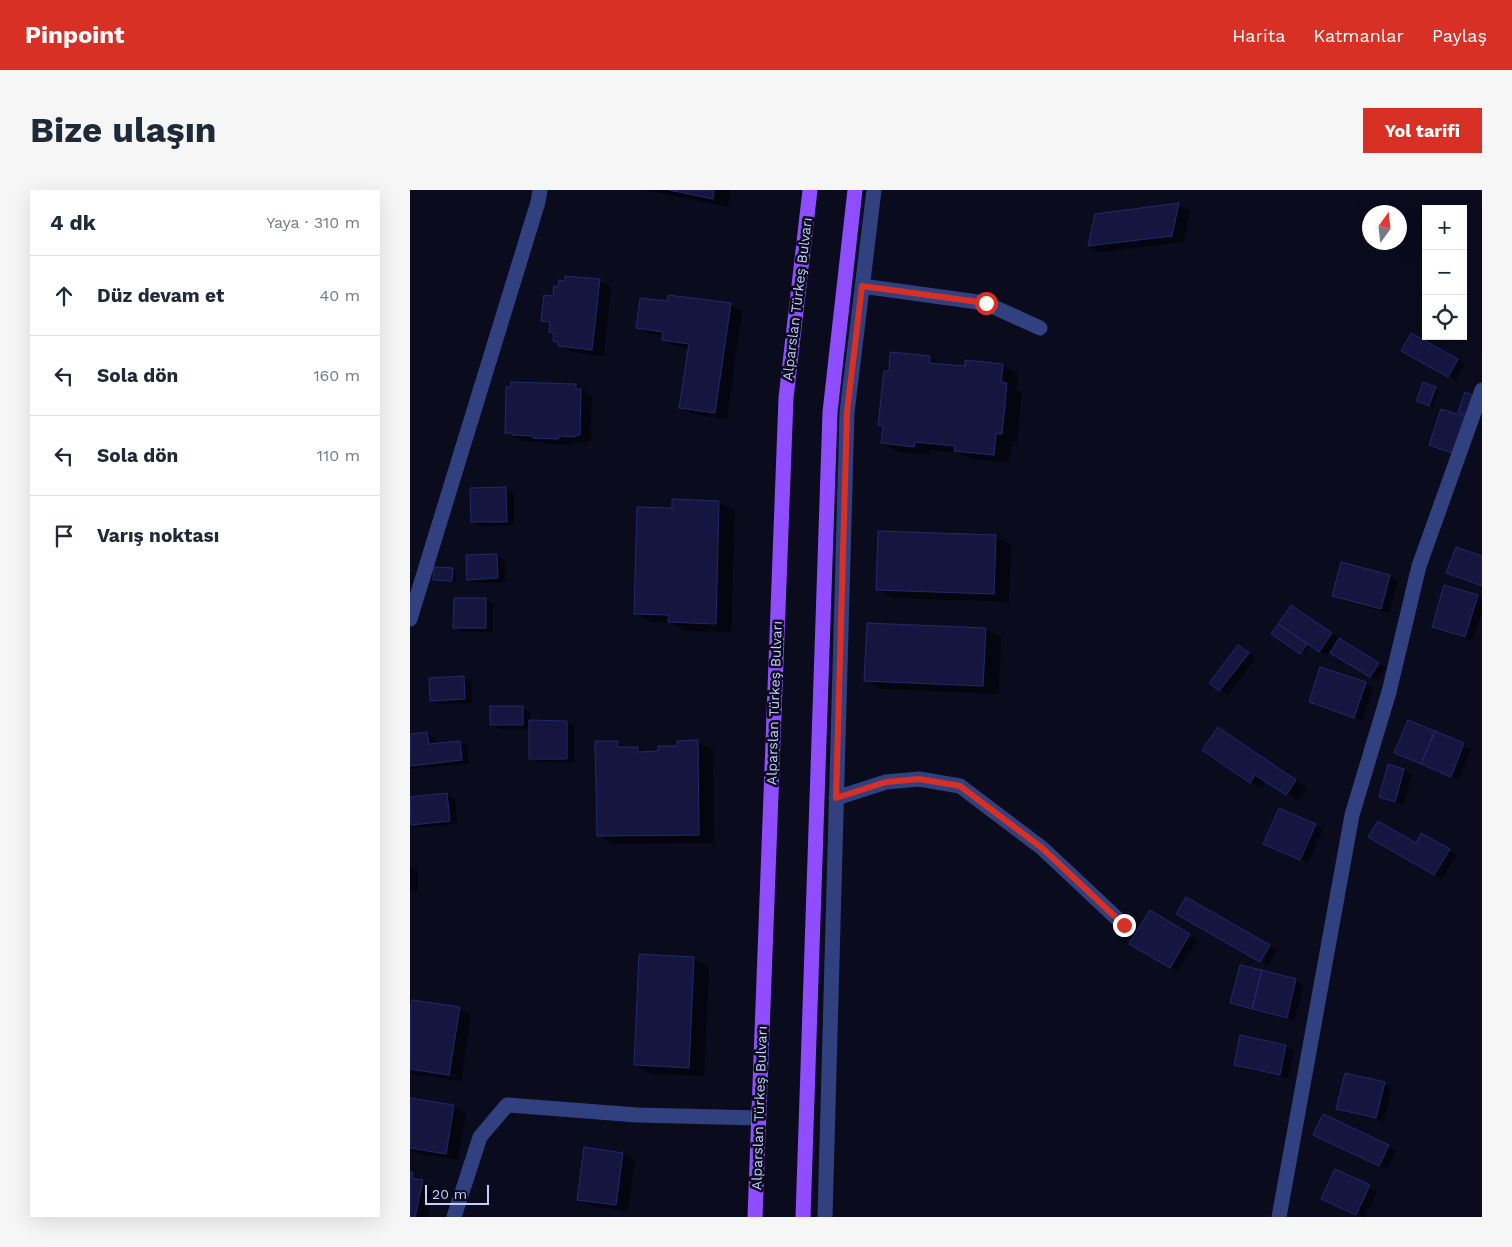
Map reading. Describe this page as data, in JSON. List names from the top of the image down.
{
  "streets": {
    "main road": ["Alparslan Türkeş Bulvarı"]
  },
  "scale_bar": "20 m",
  "north": "top",
  "page": {
    "header": "Pinpoint",
    "nav": ["Harita", "Katmanlar", "Paylaş"],
    "buttons": "Yol tarifi",
    "title": "Bize ulaşın",
    "heading": ["4 dk", "Yaya · 310 m"],
    "map_buttons": ["+", "−"],
    "list": [
      ["Düz devam et", "40 m"],
      ["Sola dön", "160 m"],
      ["Sola dön", "110 m"],
      "Varış noktası"
    ],
    "scale": "20 m"
  }
}
